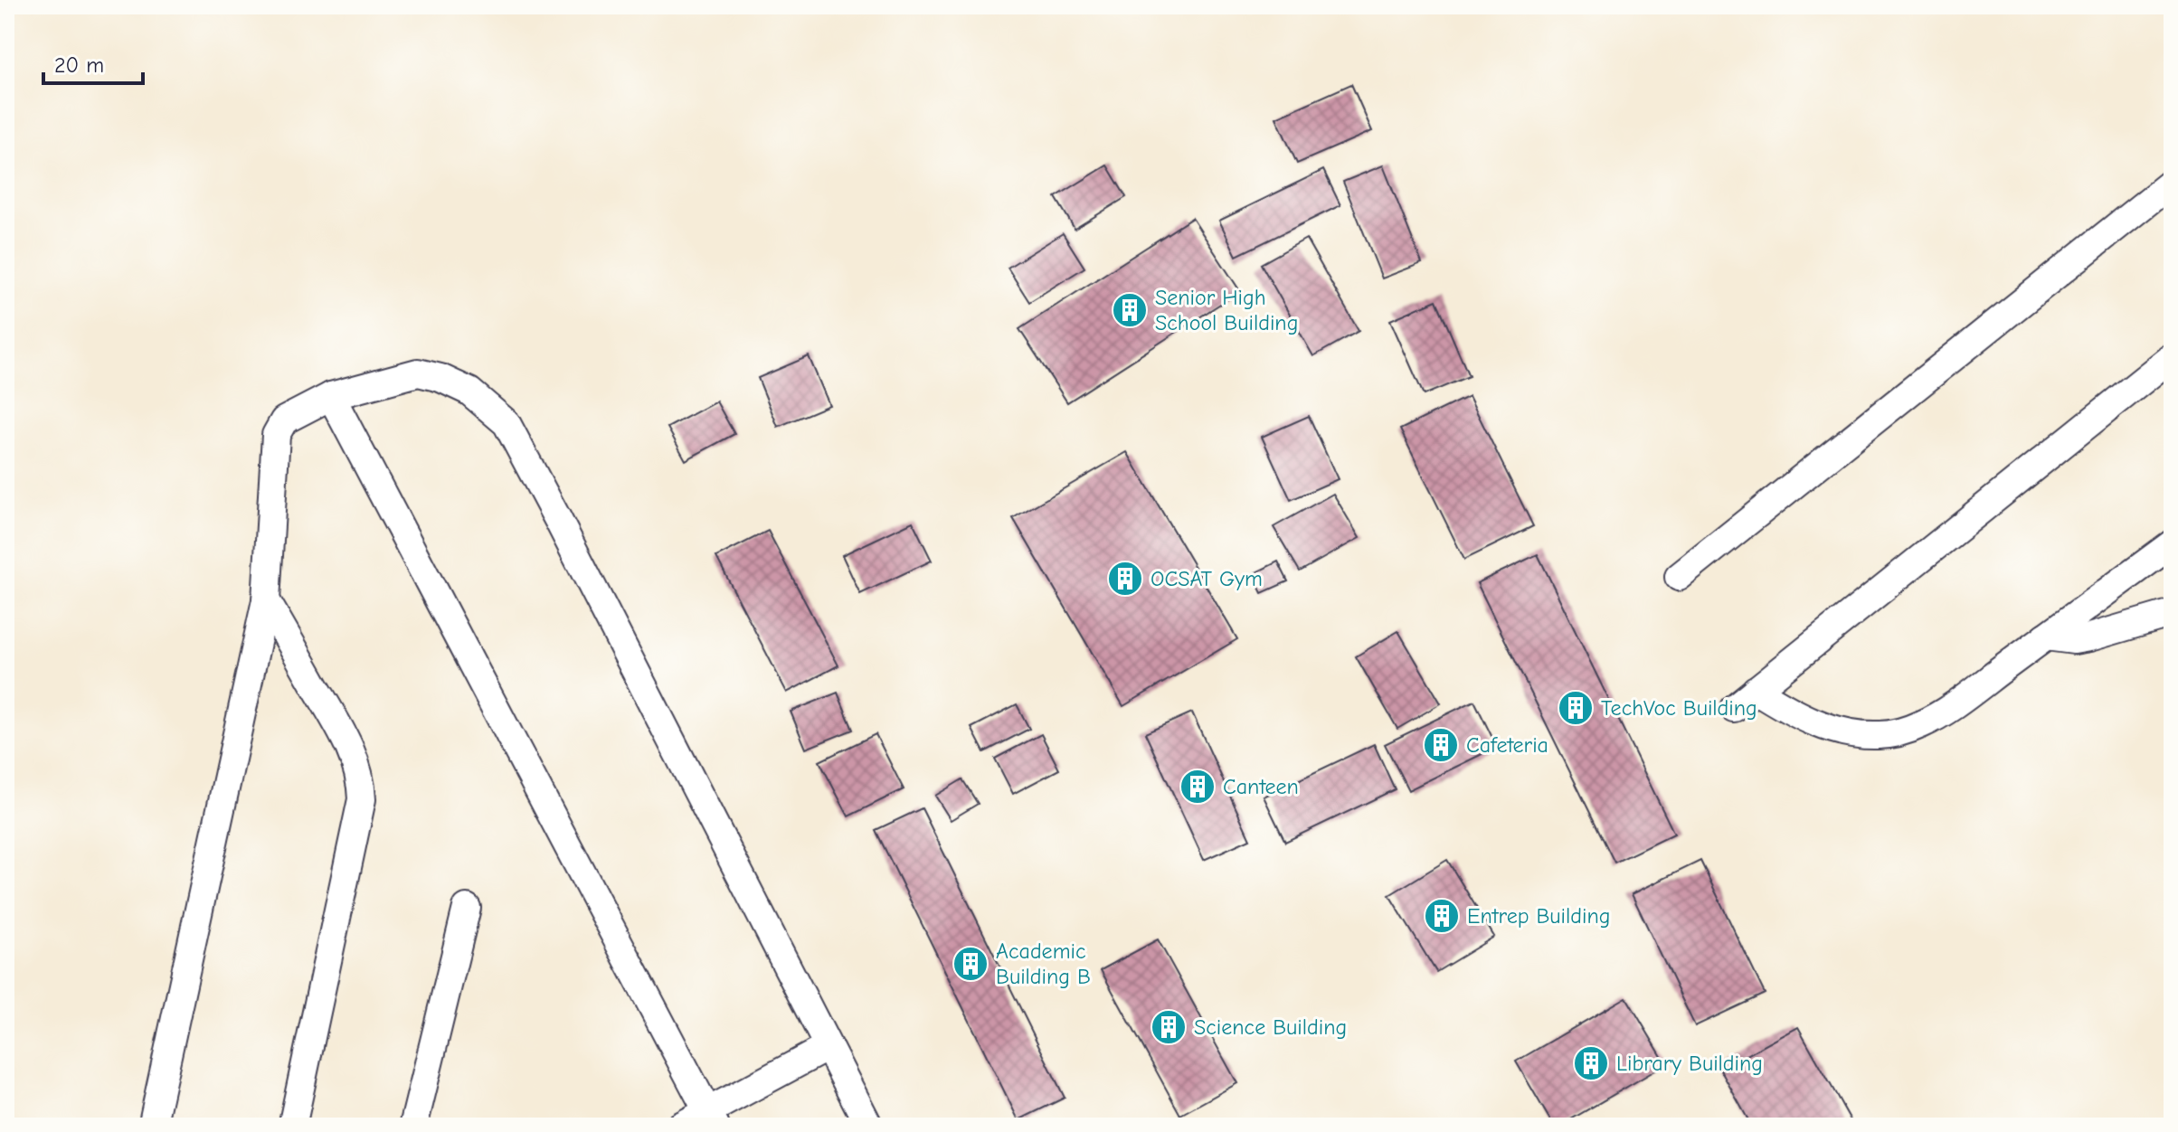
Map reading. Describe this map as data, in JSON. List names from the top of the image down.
{
  "places": {
    "building": [
      "Senior High School Building",
      "OCSAT Gym",
      "TechVoc Building",
      "Cafeteria",
      "Canteen",
      "Entrep Building",
      "Academic Building B",
      "Science Building",
      "Library Building"
    ]
  },
  "scale_bar": "20 m"
}
